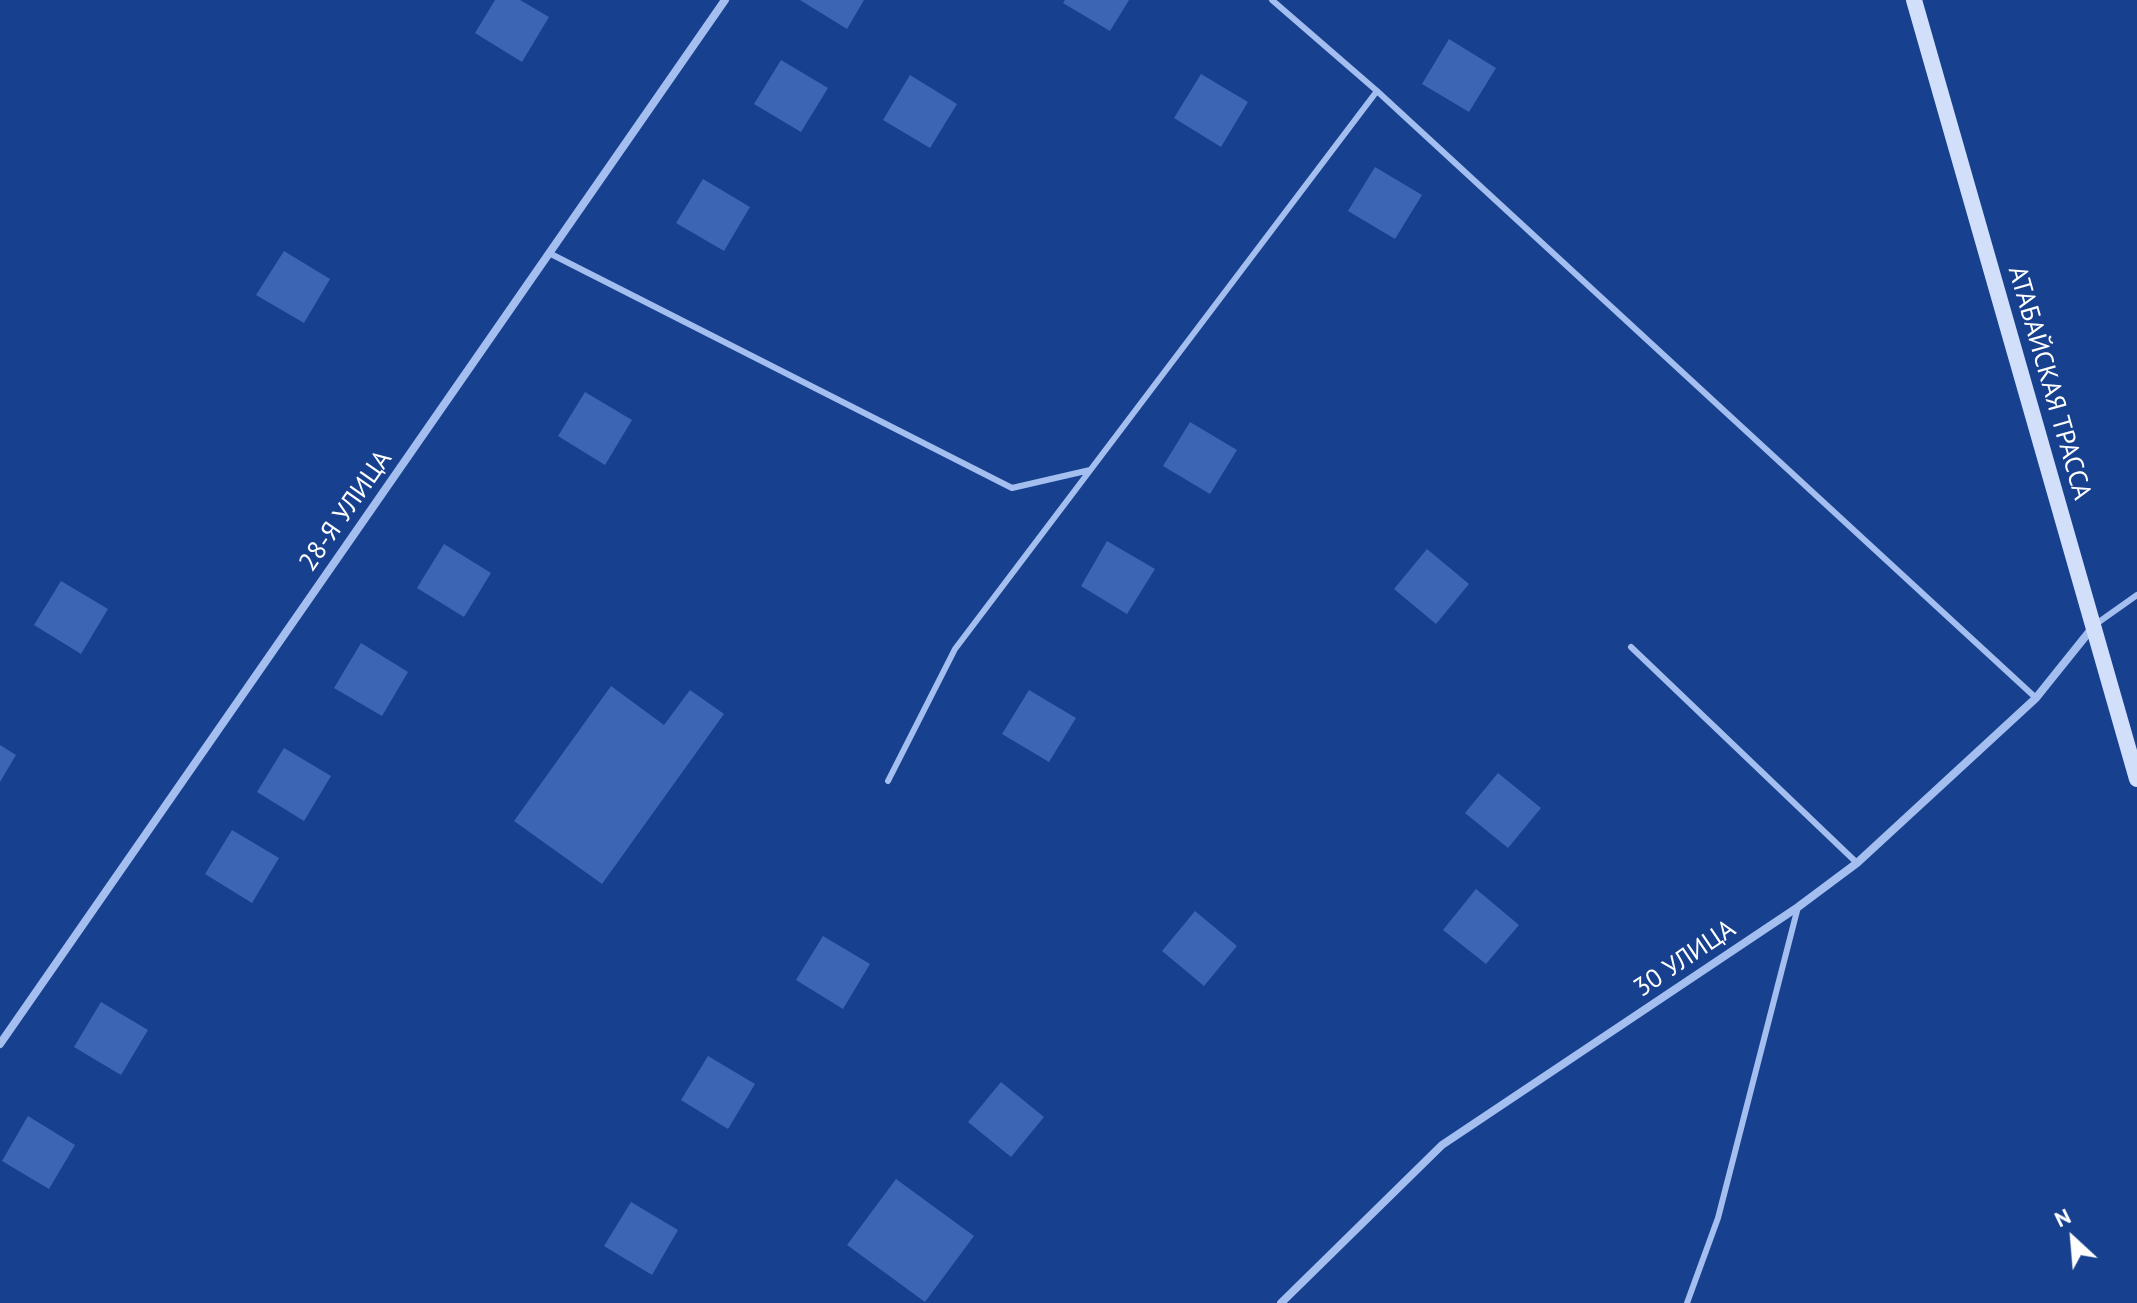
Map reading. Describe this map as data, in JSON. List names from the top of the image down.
{
  "streets": {
    "main road": ["АТАБАЙСКАЯ ТРАССА"],
    "street": ["28-Я УЛИЦА", "30 УЛИЦА"]
  },
  "crossings": [
    ["АТАБАЙСКАЯ ТРАССА", "30 УЛИЦА"]
  ],
  "north": "top left"
}
